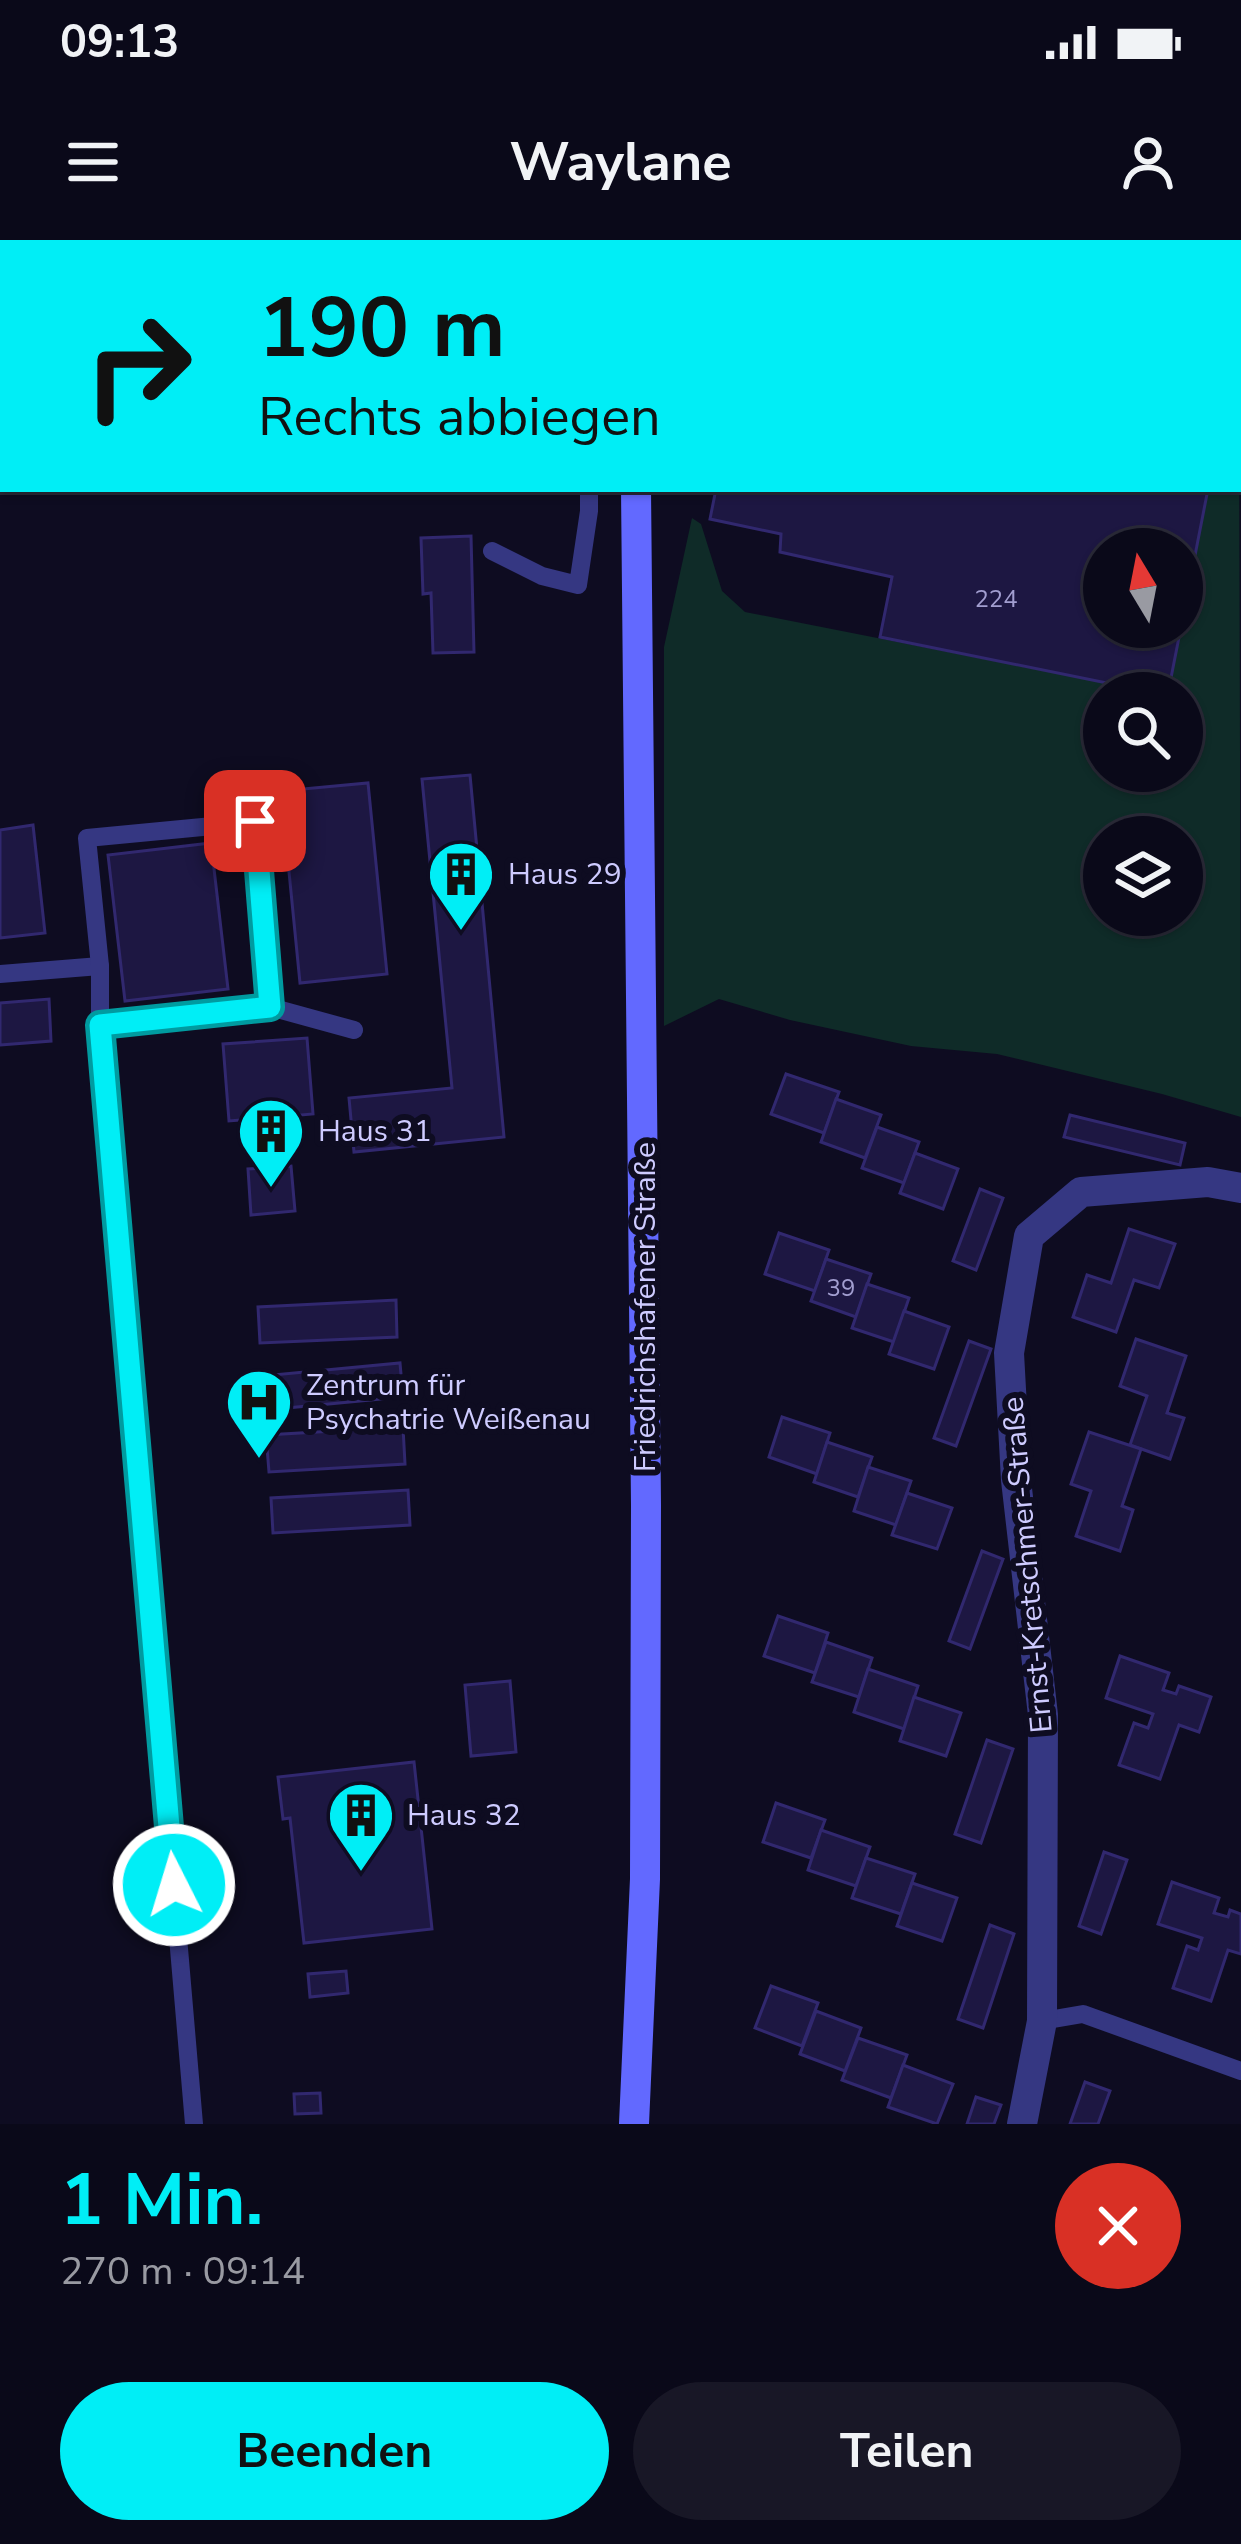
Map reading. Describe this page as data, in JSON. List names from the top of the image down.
{
  "streets": {
    "main road": ["Friedrichshafener Straße"],
    "street": ["Ernst-Kretschmer-Straße"]
  },
  "places": {
    "building": ["Haus 29", "Haus 31", "Haus 32"],
    "hospital": ["Zentrum für Psychatrie Weißenau"]
  },
  "house_numbers": ["224", "39"],
  "north": "top",
  "page": {
    "status": "09:13",
    "header": "Waylane",
    "turn": ["190 m", "Rechts abbiegen"],
    "heading": ["1 Min.", "270 m · 09:14"],
    "buttons": ["Beenden", "Teilen"]
  }
}
